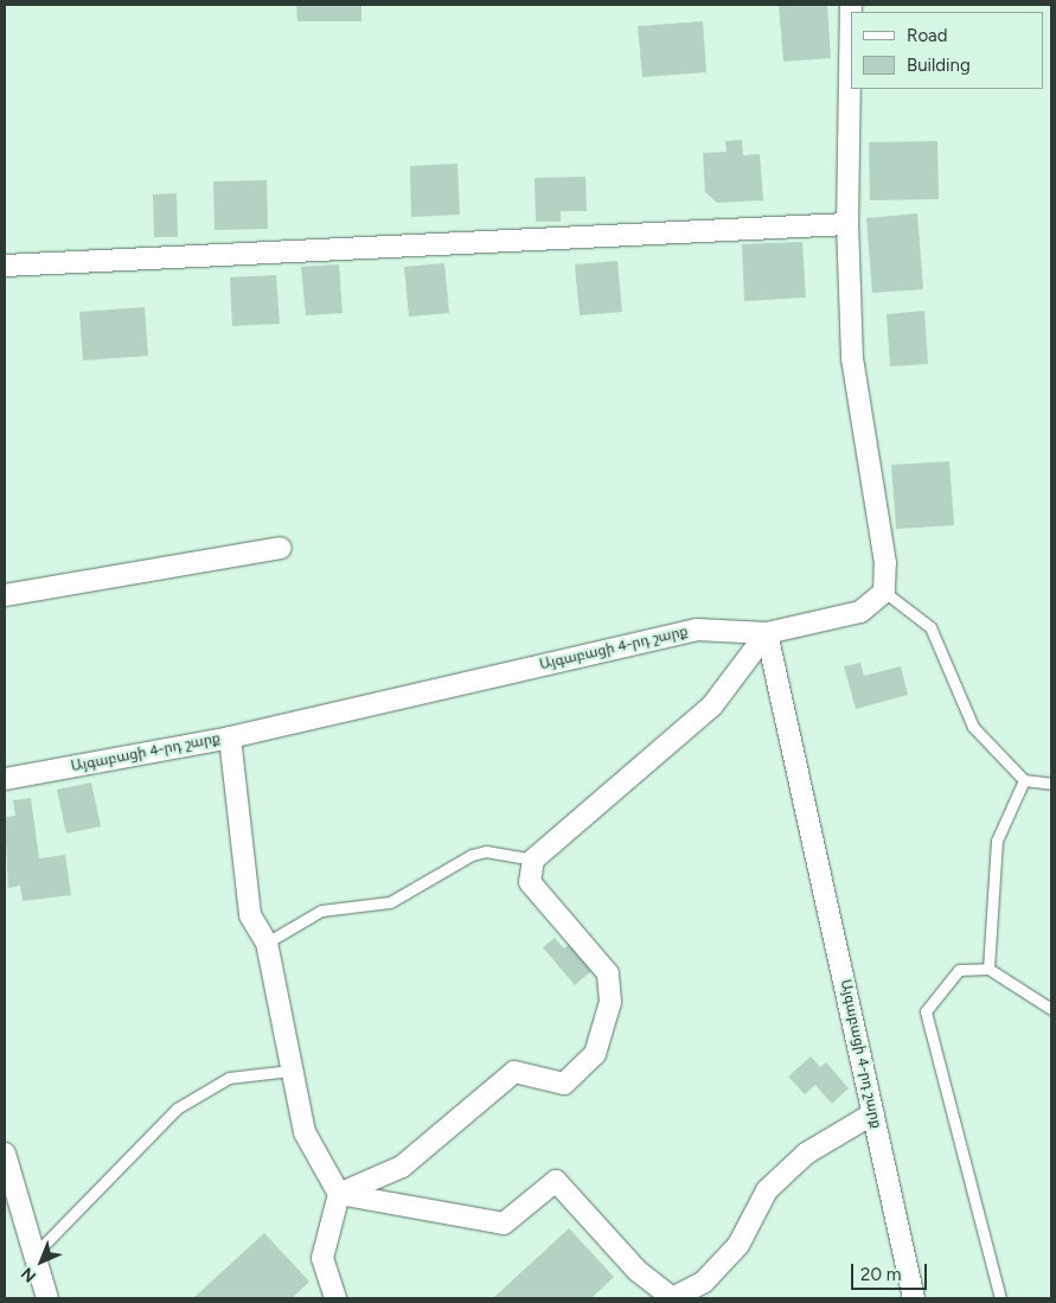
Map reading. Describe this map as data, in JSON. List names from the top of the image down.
{
  "streets": {
    "street": ["Այգաբացի 4-րդ շարք"]
  },
  "legend": ["Road", "Building"],
  "scale_bar": "20 m",
  "north": "bottom left"
}
